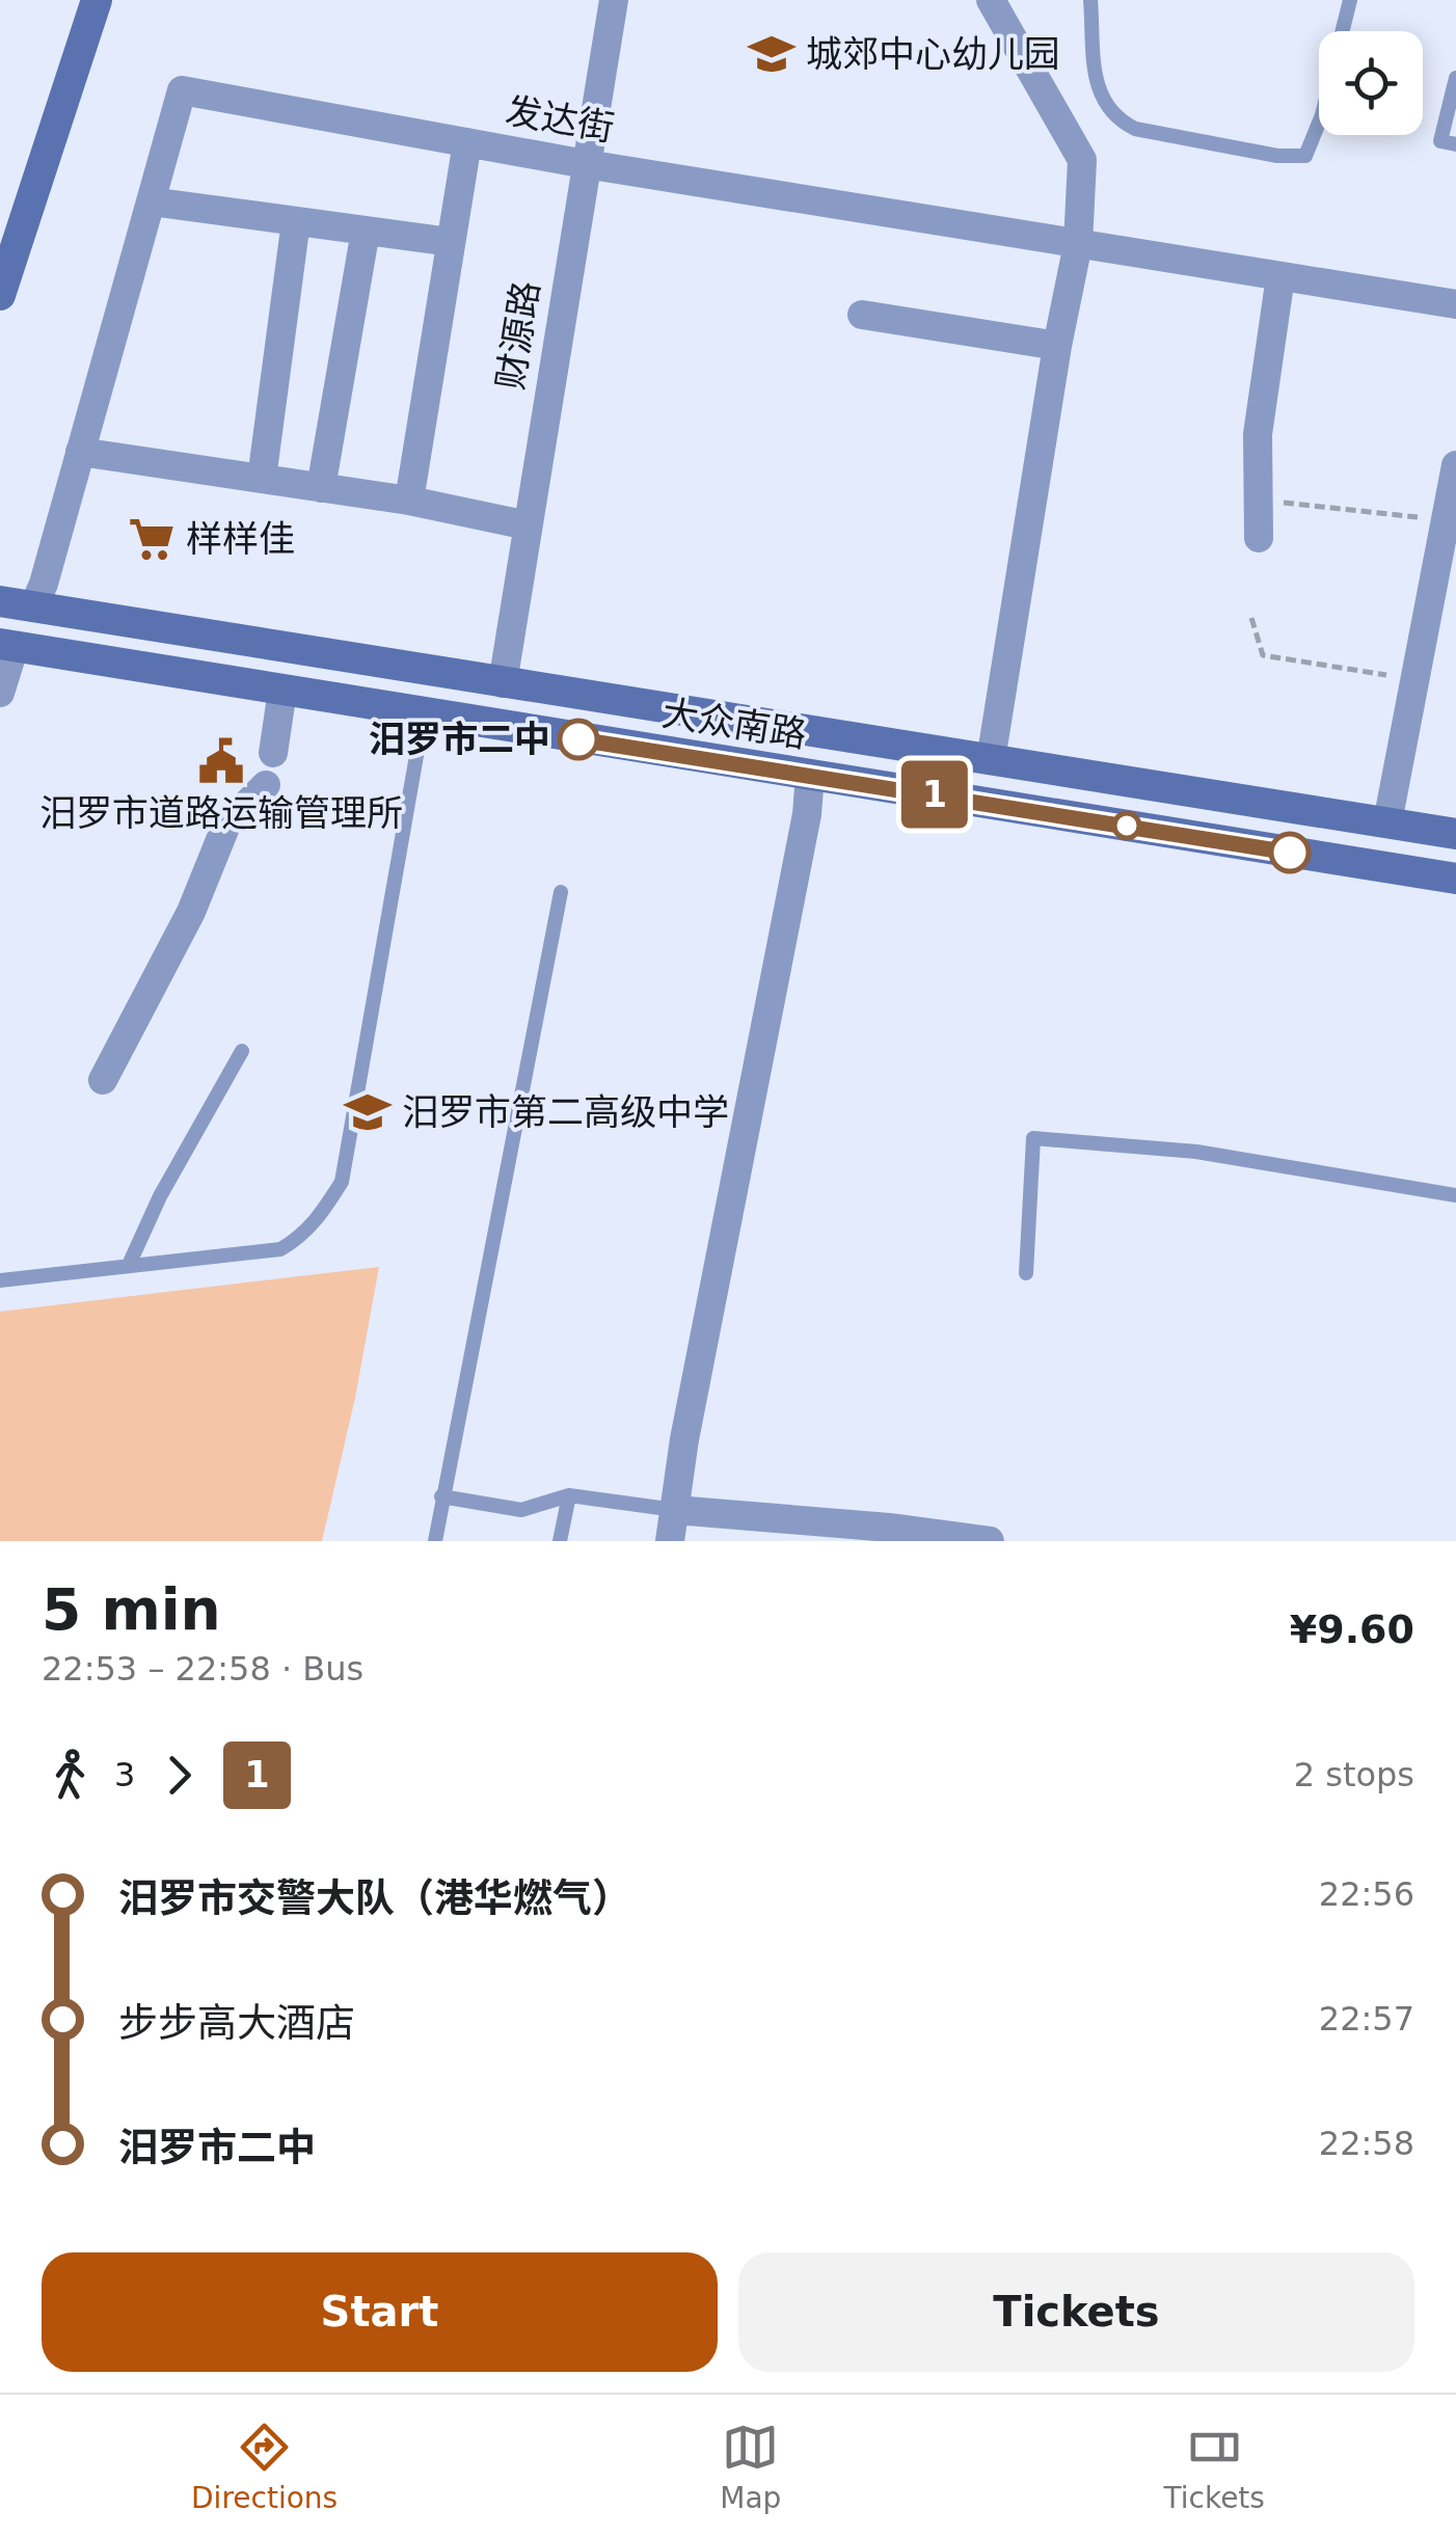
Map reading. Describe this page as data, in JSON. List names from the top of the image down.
{
  "streets": {
    "main road": ["大众南路"],
    "street": ["发达街", "财源路"]
  },
  "crossings": [
    ["发达街", "财源路"],
    ["发达街", "大众南路"],
    ["财源路", "大众南路"]
  ],
  "places": {
    "school or university": ["城郊中心幼儿园", "汨罗市第二高级中学"],
    "supermarket": ["样样佳"],
    "other": ["汨罗市二中"],
    "public building": ["汨罗市道路运输管理所"]
  },
  "lines": ["bus line 1"],
  "page": {
    "on_map": "1",
    "heading": ["5 min", "22:53 – 22:58 · Bus", "¥9.60"],
    "legs": ["3", "1", "2 stops"],
    "list": [
      {
        "name": "汨罗市交警大队（港华燃气）",
        "value": "22:56"
      },
      {
        "name": "步步高大酒店",
        "value": "22:57"
      },
      {
        "name": "汨罗市二中",
        "value": "22:58"
      }
    ],
    "buttons": ["Start", "Tickets"],
    "tabs": ["Directions", "Map", "Tickets"]
  }
}
